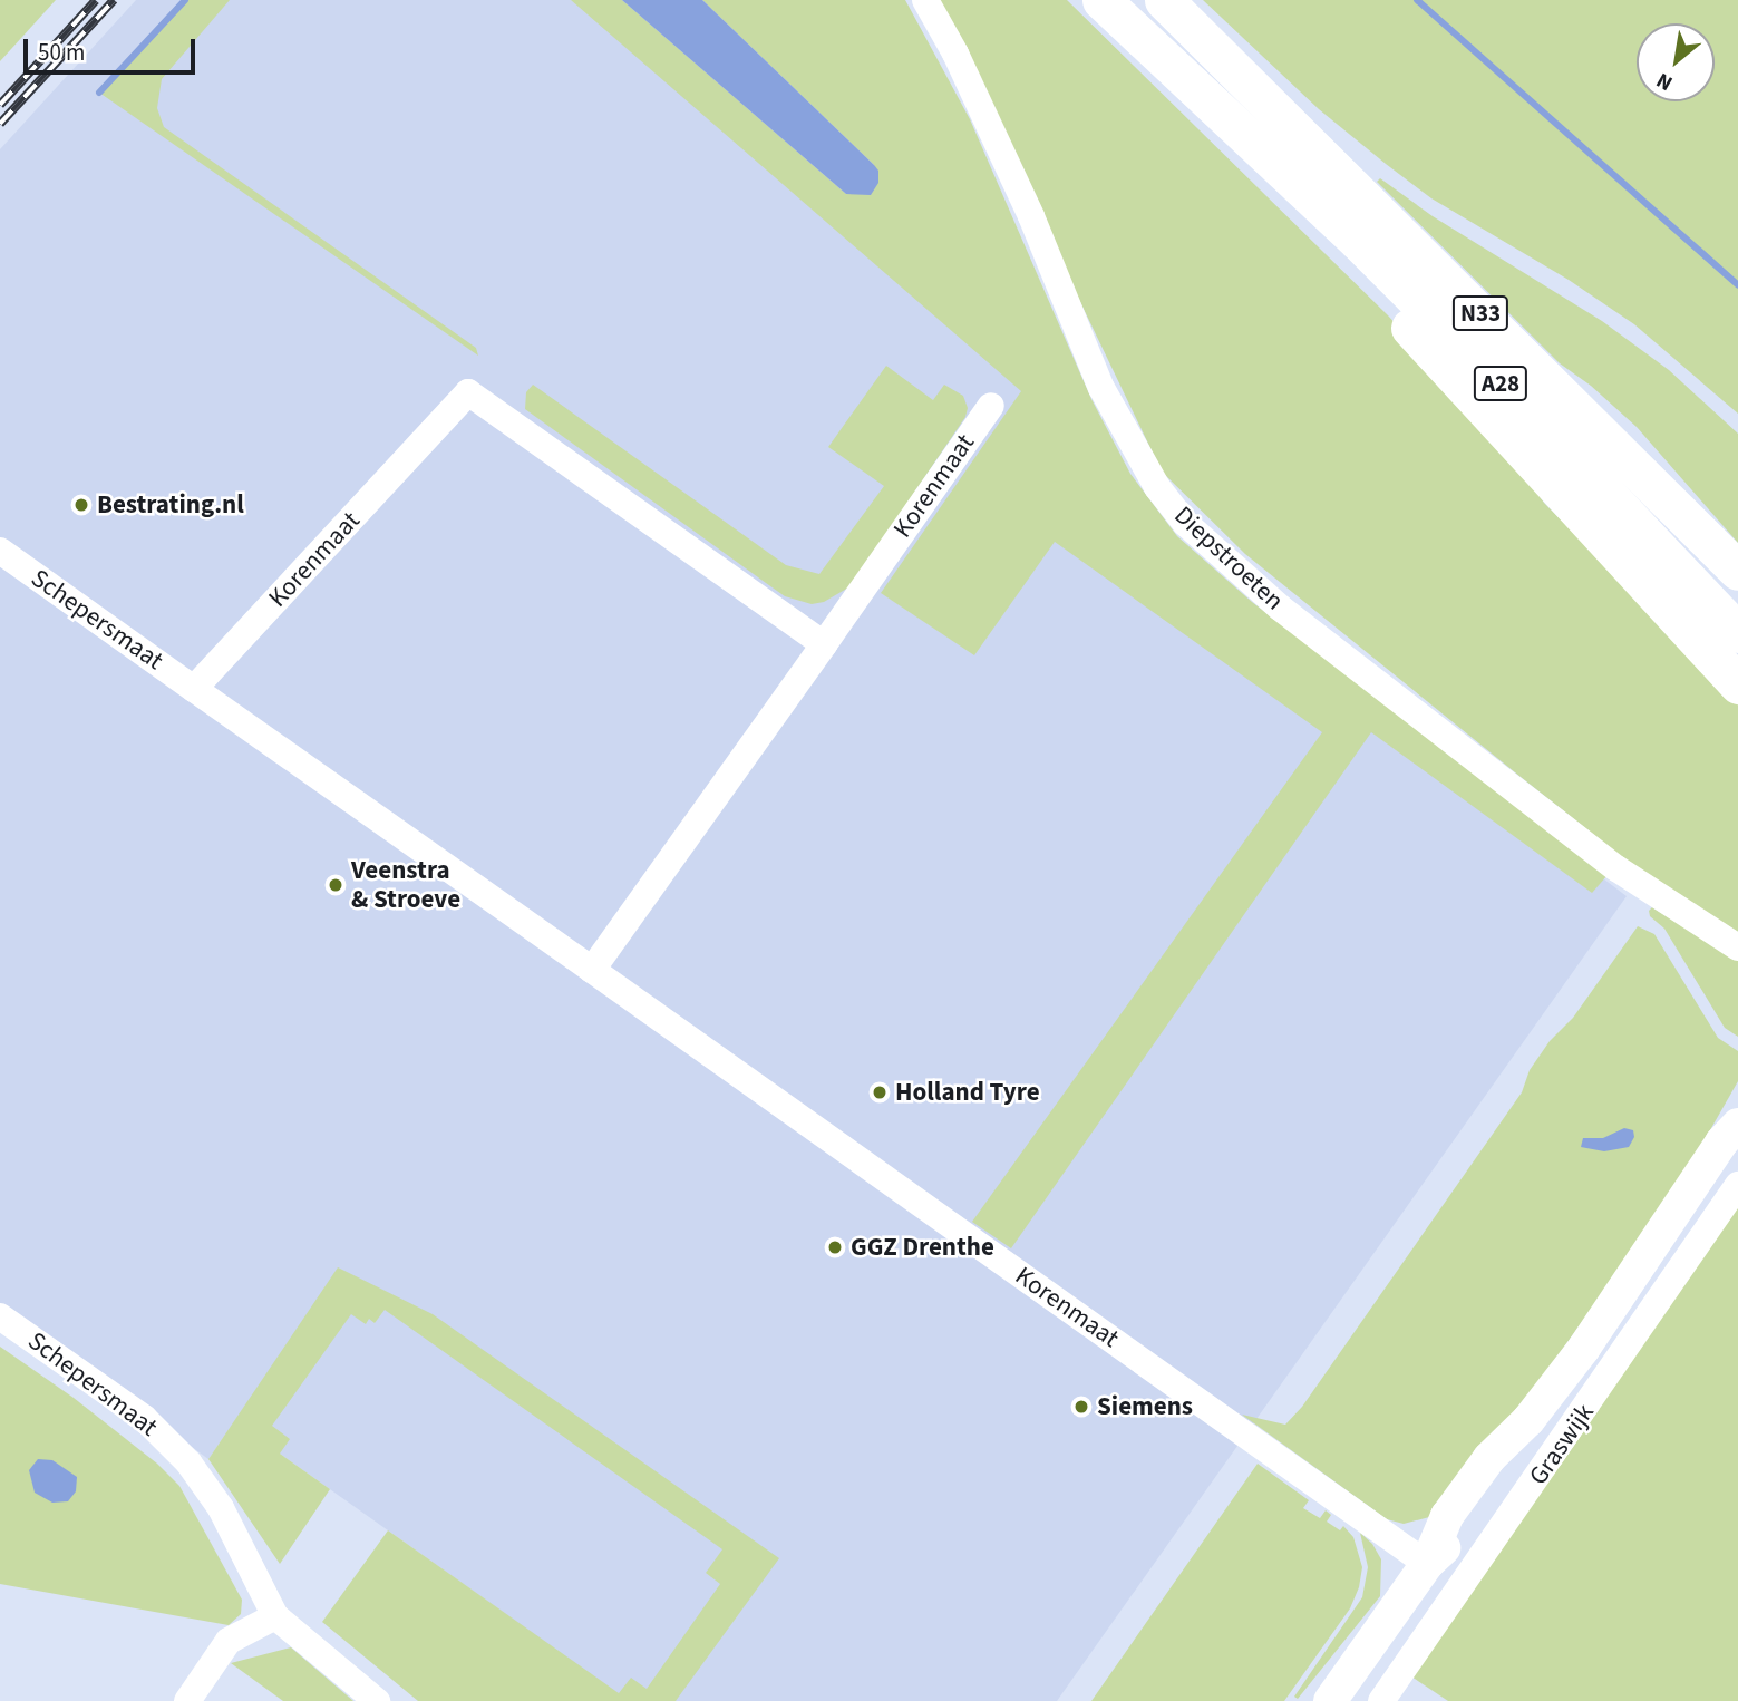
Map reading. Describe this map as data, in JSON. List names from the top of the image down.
{
  "streets": {
    "highway": ["N33", "A28"],
    "main road": ["Graswijk"],
    "street": ["Korenmaat", "Diepstroeten", "Schepersmaat"]
  },
  "crossings": [
    ["N33", "A28"],
    ["Korenmaat", "Schepersmaat"],
    ["Korenmaat", "Graswijk"]
  ],
  "places": [
    "Bestrating.nl",
    "Veenstra & Stroeve",
    "Holland Tyre",
    "GGZ Drenthe",
    "Siemens"
  ],
  "scale_bar": "50 m",
  "north": "bottom left"
}
